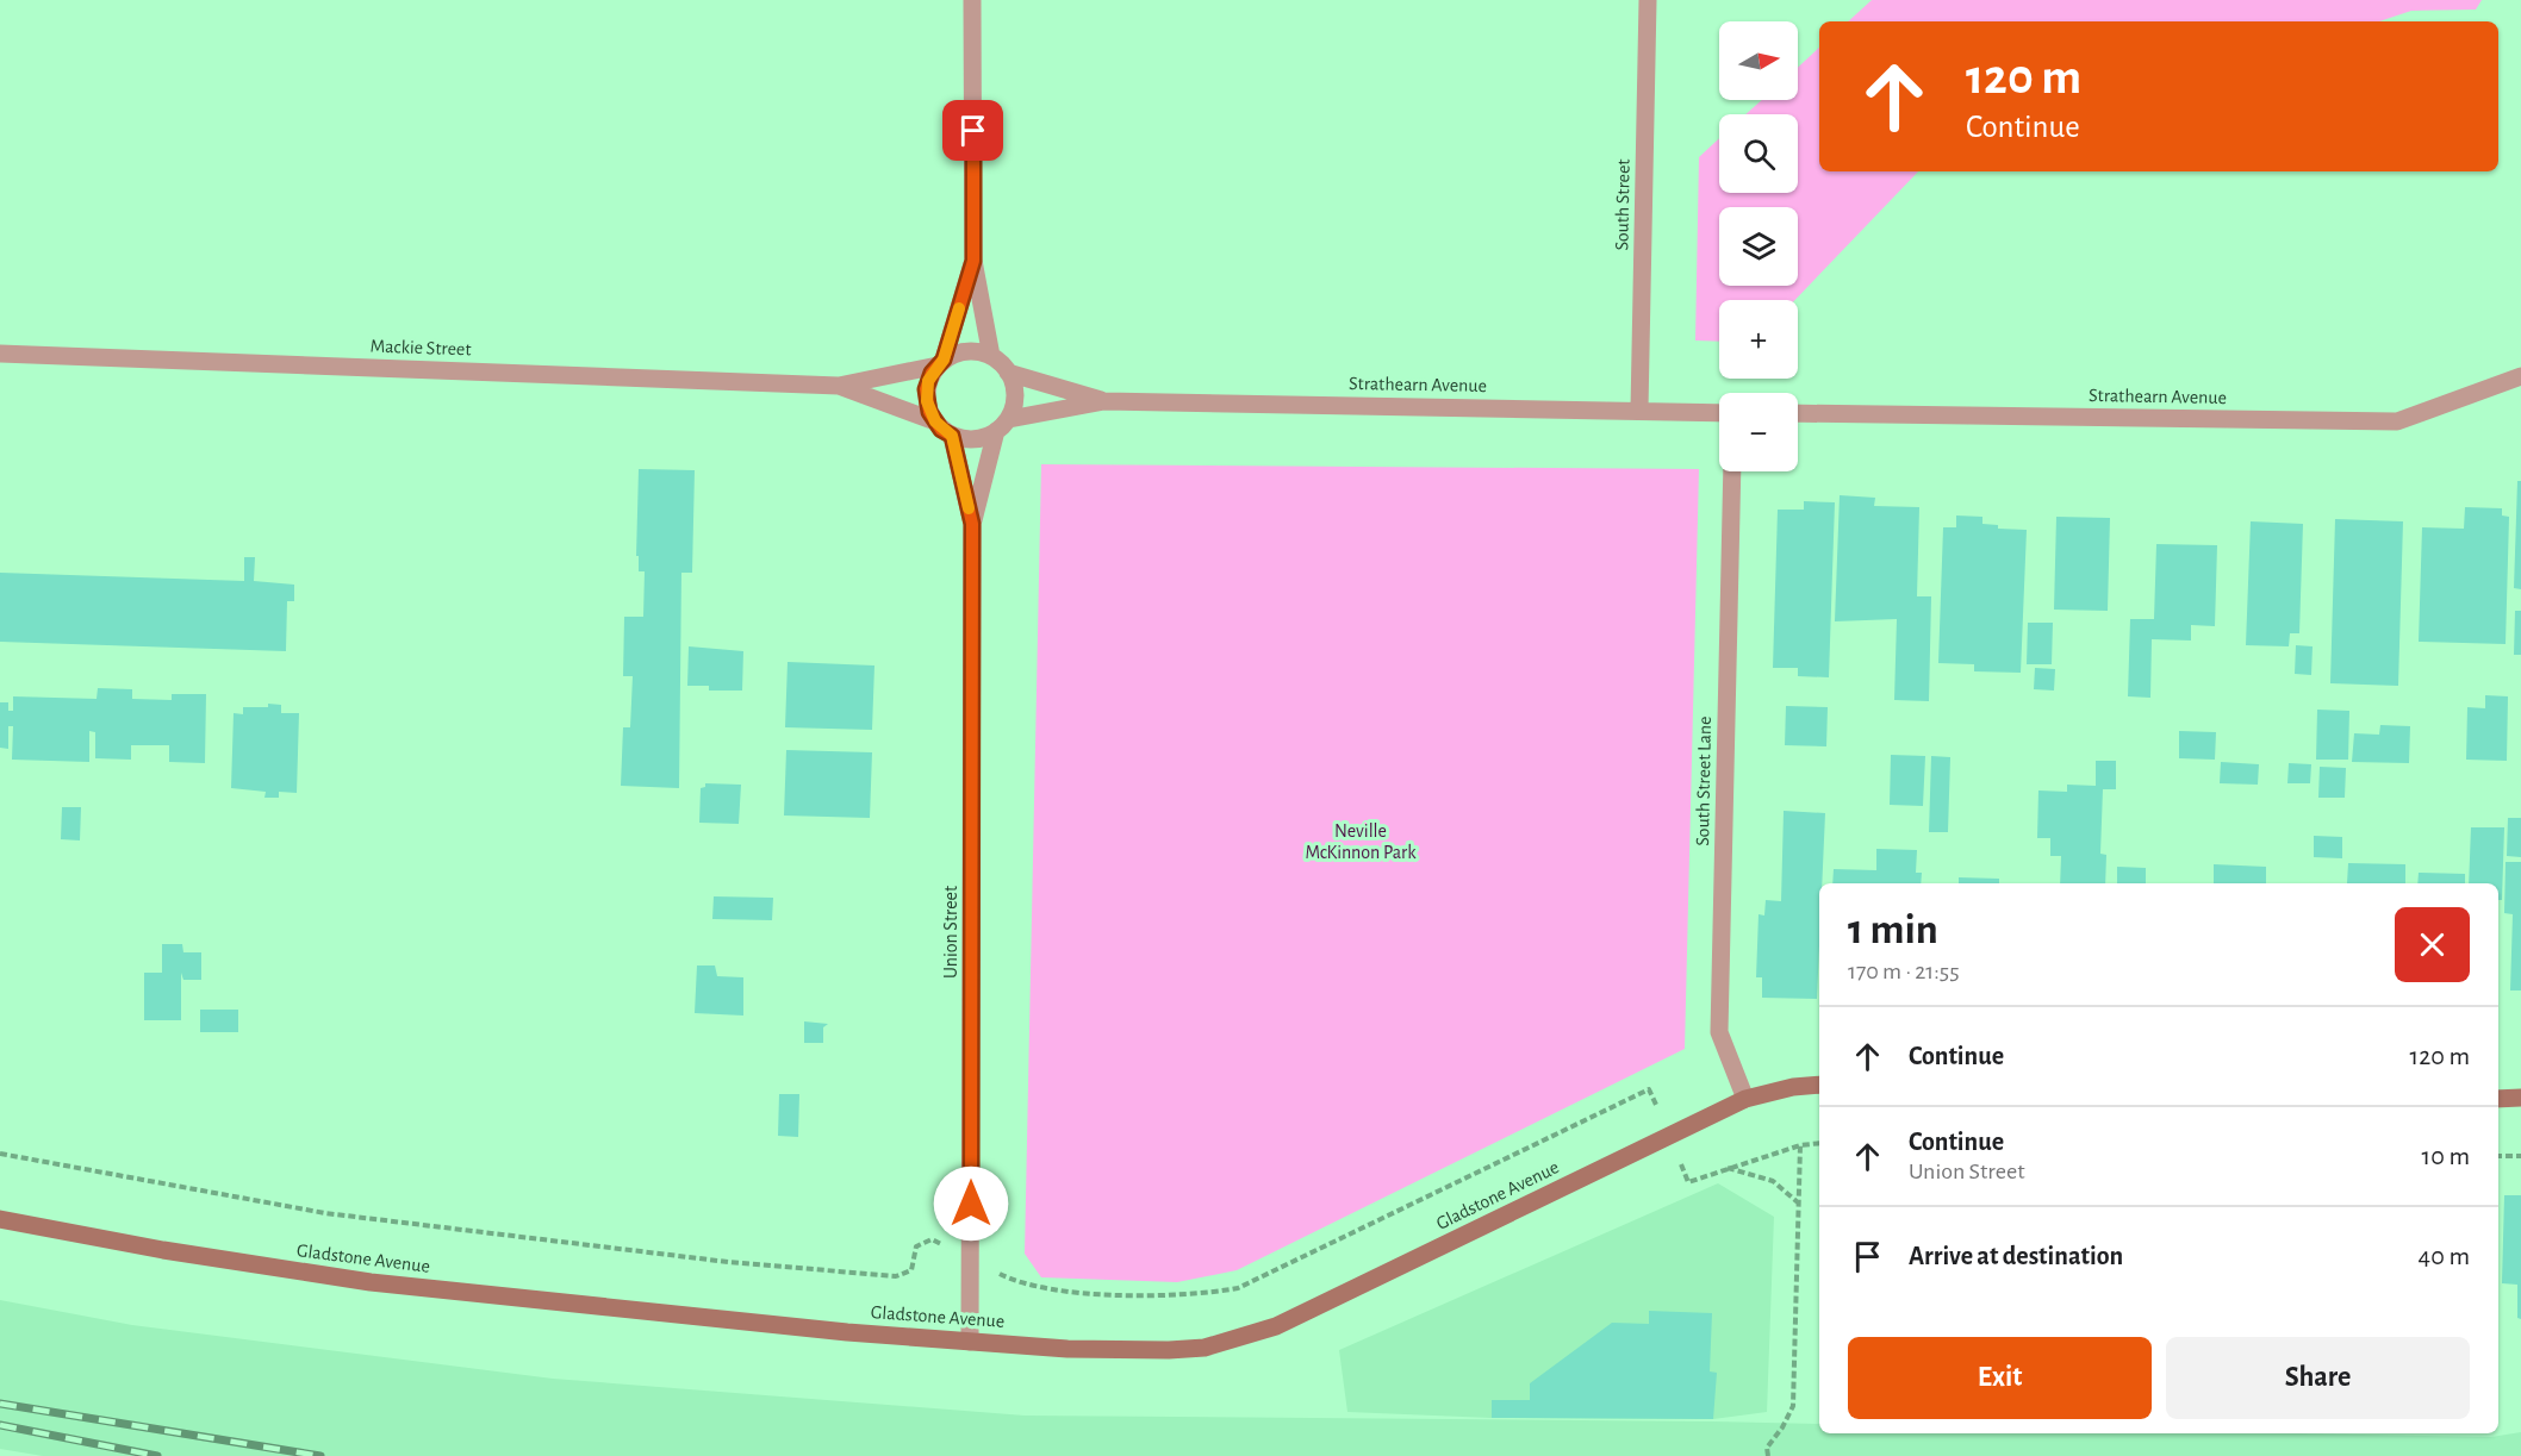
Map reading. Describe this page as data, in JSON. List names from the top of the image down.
{
  "streets": {
    "main road": ["Gladstone Avenue"],
    "street": [
      "South Street",
      "Mackie Street",
      "Strathearn Avenue",
      "South Street Lane",
      "Union Street"
    ]
  },
  "crossings": [
    ["South Street", "Strathearn Avenue"],
    ["Strathearn Avenue", "Union Street"],
    ["South Street Lane", "Gladstone Avenue"],
    ["Union Street", "Gladstone Avenue"]
  ],
  "parks": ["Neville McKinnon Park"],
  "north": "right",
  "page": {
    "map_buttons": ["+", "−"],
    "turn": ["120 m", "Continue"],
    "heading": ["1 min", "170 m · 21:55"],
    "list": [
      {
        "name": "Continue",
        "value": "120 m"
      },
      {
        "name": "Continue",
        "note": "Union Street",
        "value": "10 m"
      },
      {
        "name": "Arrive at destination",
        "value": "40 m"
      }
    ],
    "buttons": ["Exit", "Share"]
  }
}
